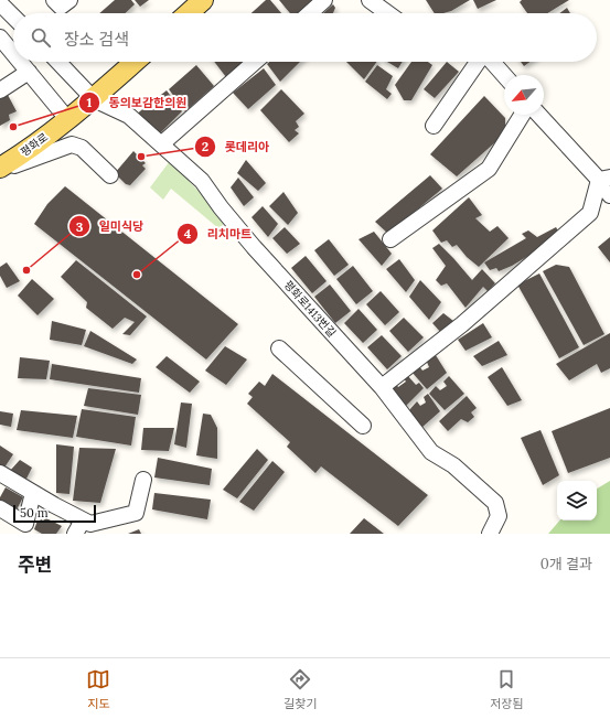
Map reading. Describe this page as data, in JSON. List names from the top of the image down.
{
  "streets": {
    "main road": ["평화로"],
    "street": ["평화로1413번길"]
  },
  "crossings": [
    ["평화로", "평화로1413번길"]
  ],
  "places": [
    "동의보감한의원",
    "롯데리아",
    "일미식당",
    "리치마트"
  ],
  "scale_bar": "50 m",
  "north": "bottom left",
  "page": {
    "search": "장소 검색",
    "scale": "50 m",
    "heading": ["주변", "0개 결과"],
    "nav": ["지도", "길찾기", "저장됨"]
  }
}
